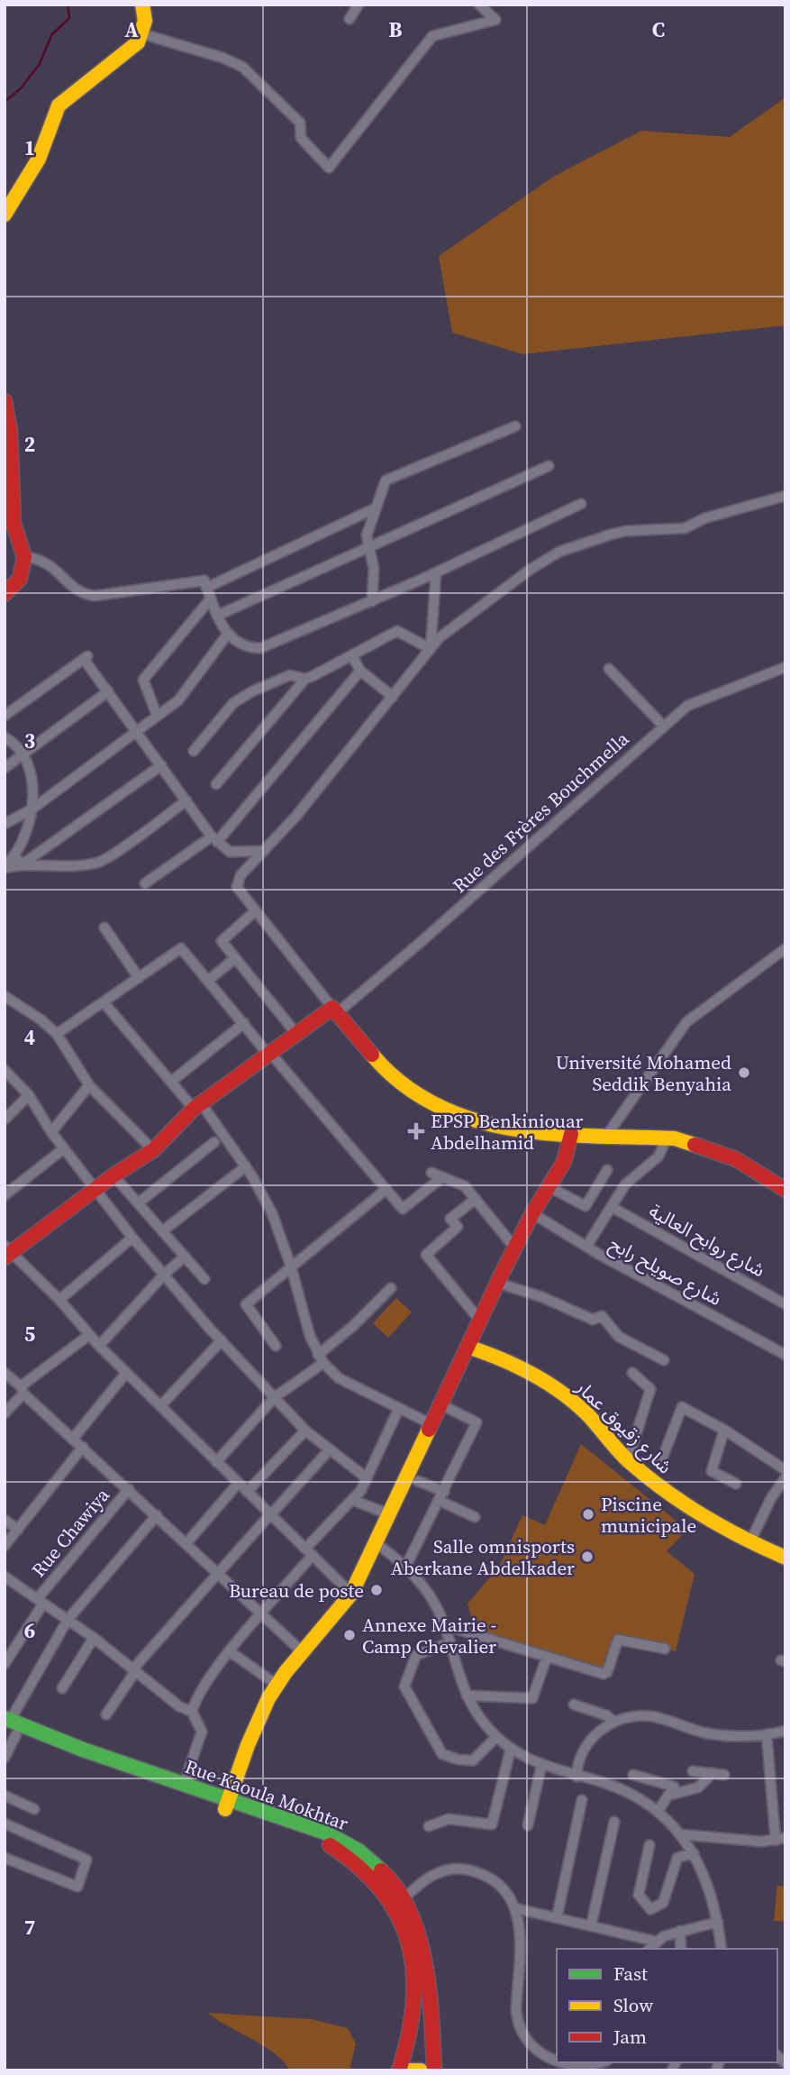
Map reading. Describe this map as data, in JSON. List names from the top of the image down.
{
  "streets": {
    "main road": ["شارع زقيوق عمار", "Rue Kaoula Mokhtar"],
    "street": [
      "Rue des Frères Bouchmella",
      "شارع روابح العالية",
      "شارع صويلح رابح",
      "Rue Chawiya"
    ]
  },
  "places": {
    "other": [
      "Université Mohamed Seddik Benyahia",
      "Piscine municipale",
      "Salle omnisports Aberkane Abdelkader",
      "Bureau de poste",
      "Annexe Mairie - Camp Chevalier"
    ],
    "health": ["EPSP Benkiniouar Abdelhamid"]
  },
  "legend": ["Fast", "Slow", "Jam"],
  "grid": {
    "columns": ["A", "B", "C"],
    "rows": [
      "1",
      "2",
      "3",
      "4",
      "5",
      "6",
      "7"
    ]
  }
}
